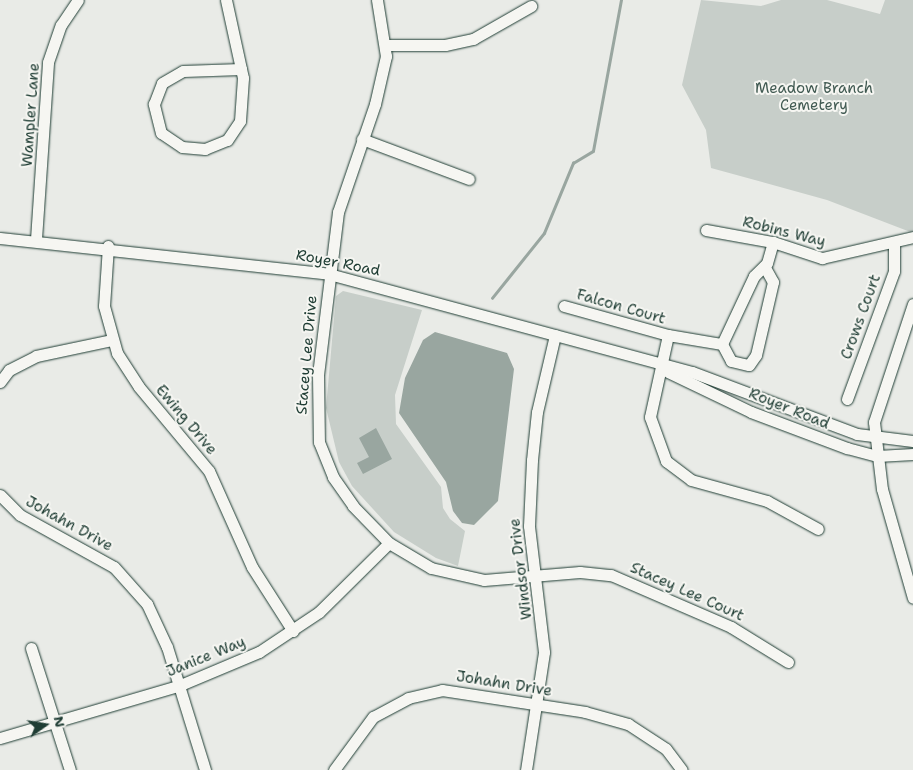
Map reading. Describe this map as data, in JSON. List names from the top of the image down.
{
  "streets": {
    "street": [
      "Wampler Lane",
      "Robins Way",
      "Royer Road",
      "Falcon Court",
      "Crows Court",
      "Stacey Lee Drive",
      "Ewing Drive",
      "Johahn Drive",
      "Windsor Drive",
      "Stacey Lee Court",
      "Janice Way"
    ]
  },
  "crossings": [
    ["Wampler Lane", "Royer Road"],
    ["Robins Way", "Crows Court"],
    ["Royer Road", "Falcon Court"],
    ["Royer Road", "Stacey Lee Drive"],
    ["Royer Road", "Ewing Drive"],
    ["Royer Road", "Windsor Drive"],
    ["Stacey Lee Drive", "Windsor Drive"],
    ["Stacey Lee Drive", "Stacey Lee Court"],
    ["Stacey Lee Drive", "Janice Way"],
    ["Ewing Drive", "Janice Way"],
    ["Johahn Drive", "Windsor Drive"],
    ["Johahn Drive", "Janice Way"],
    ["Windsor Drive", "Stacey Lee Court"]
  ],
  "parks": ["Meadow Branch Cemetery"],
  "north": "right"
}
